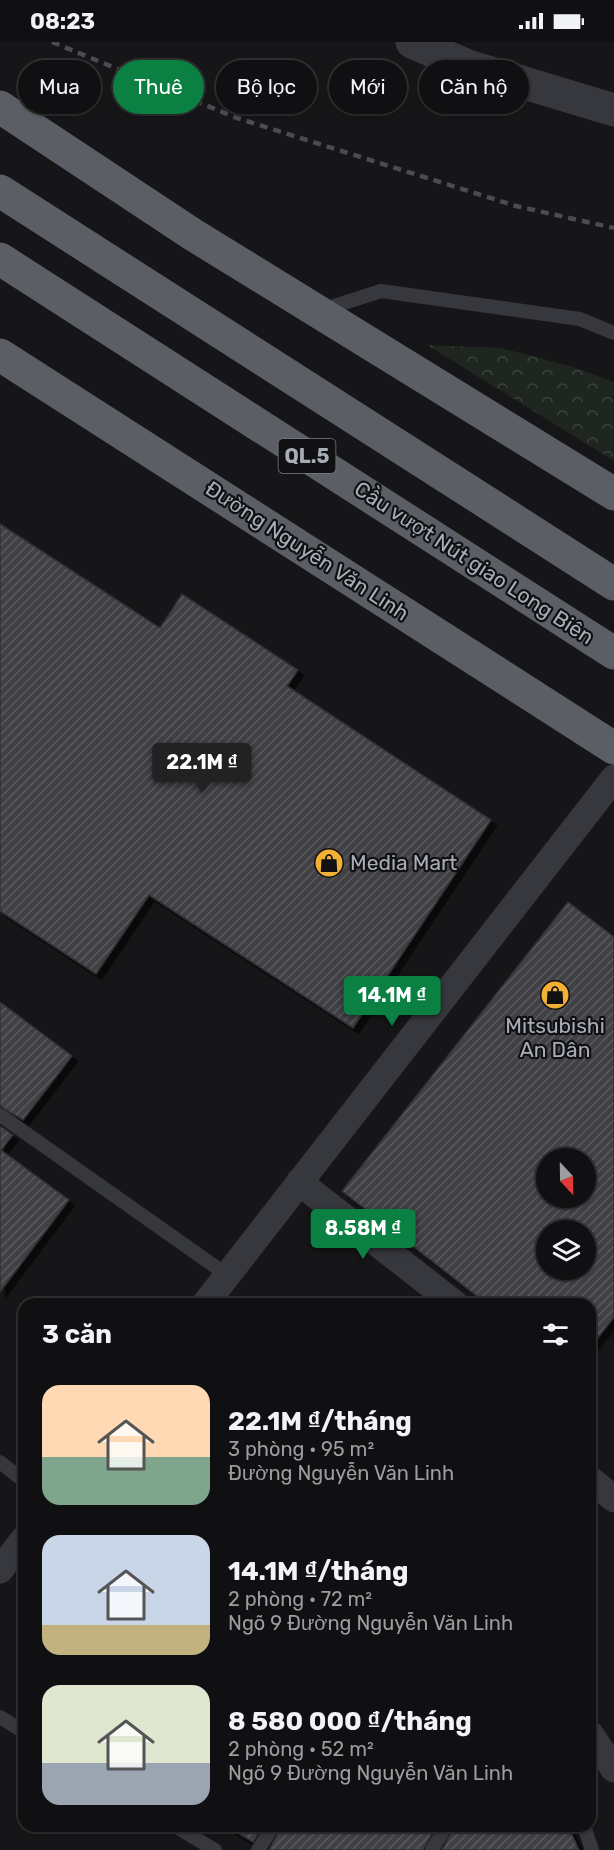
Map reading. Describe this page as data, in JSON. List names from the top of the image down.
{
  "streets": {
    "highway": ["QL.5", "Đường Nguyễn Văn Linh", "Cầu vượt Nút giao Long Biên"]
  },
  "places": {
    "shop": ["Media Mart", "Mitsubishi An Dân"]
  },
  "north": "bottom",
  "page": {
    "status": "08:23",
    "chip": [
      "Mua",
      "Thuê",
      "Bộ lọc",
      "Mới",
      "Căn hộ"
    ],
    "price": ["22.1M ₫", "14.1M ₫", "8.58M ₫"],
    "heading": "3 căn",
    "list": [
      {
        "name": "22.1M ₫/tháng",
        "note": "3 phòng · 95 m² · Đường Nguyễn Văn Linh"
      },
      {
        "name": "14.1M ₫/tháng",
        "note": "2 phòng · 72 m² · Ngõ 9 Đường Nguyễn Văn Linh"
      },
      {
        "name": "8 580 000 ₫/tháng",
        "note": "2 phòng · 52 m² · Ngõ 9 Đường Nguyễn Văn Linh"
      }
    ]
  }
}
